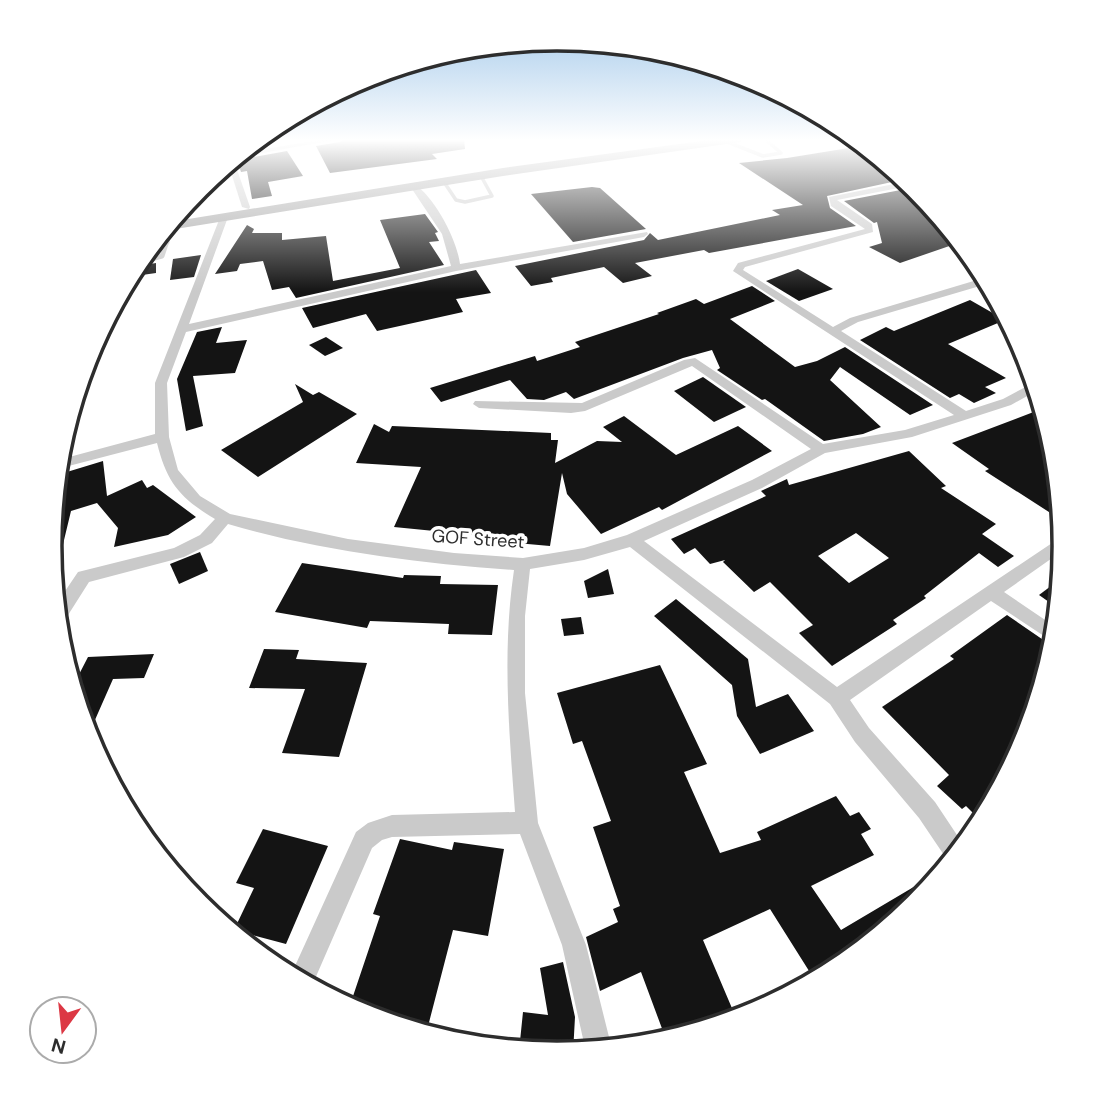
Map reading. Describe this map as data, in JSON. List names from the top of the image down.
{
  "streets": {
    "street": ["GOF Street"]
  },
  "north": "bottom"
}
